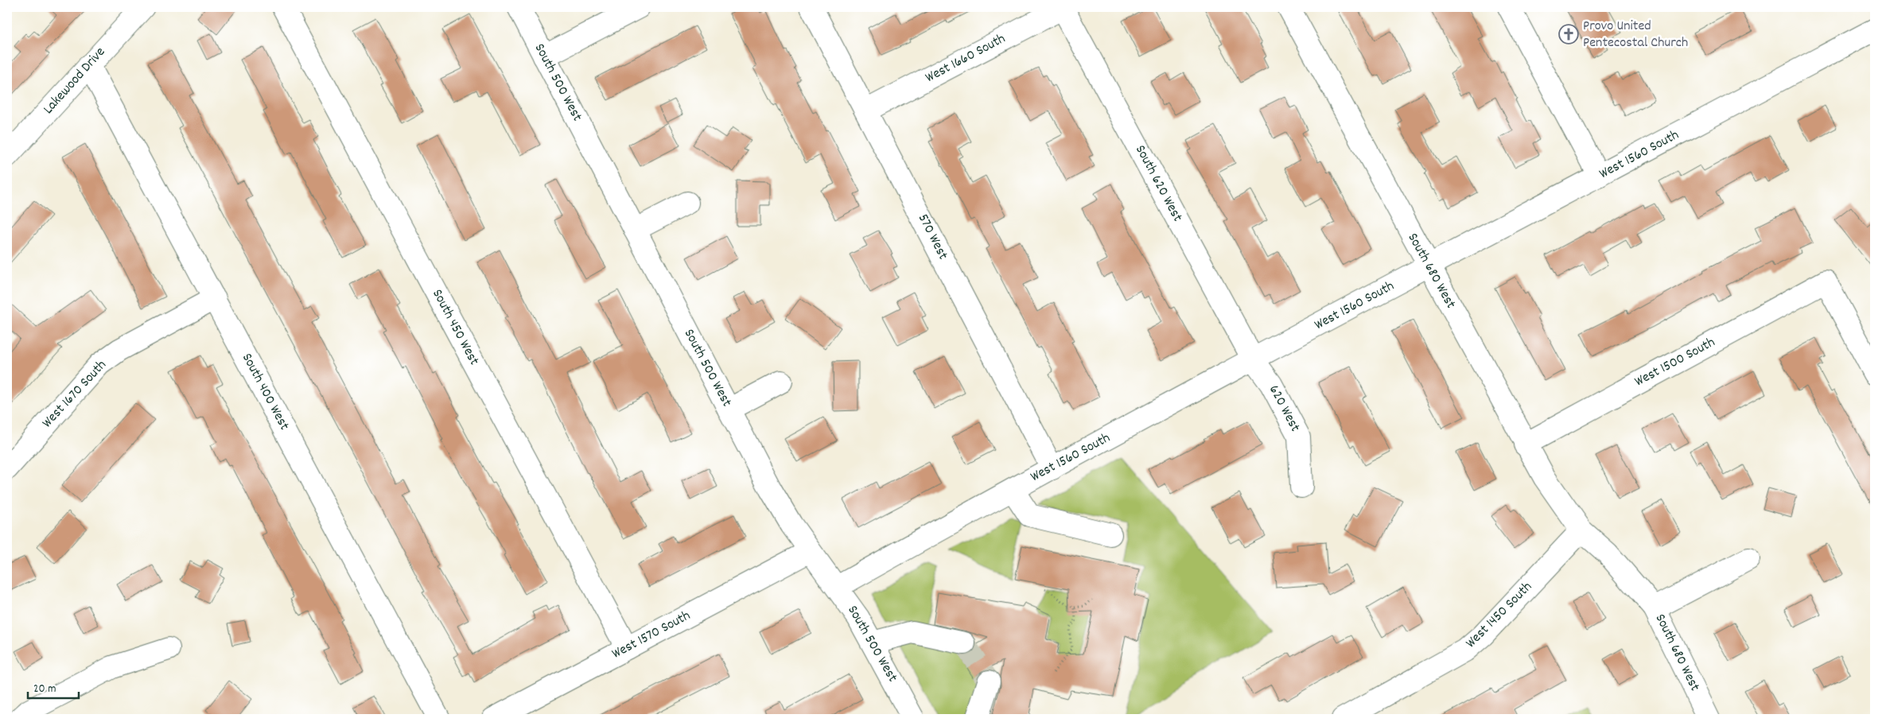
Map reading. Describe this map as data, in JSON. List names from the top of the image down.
{
  "streets": {
    "street": [
      "West 1660 South",
      "Lakewood Drive",
      "South 500 West",
      "West 1560 South",
      "South 620 West",
      "570 West",
      "South 680 West",
      "South 450 West",
      "West 1500 South",
      "South 400 West",
      "West 1670 South",
      "620 West",
      "West 1450 South",
      "West 1570 South"
    ]
  },
  "crossings": [
    ["West 1660 South", "South 620 West"],
    ["West 1660 South", "570 West"],
    ["Lakewood Drive", "South 400 West"],
    ["South 500 West", "West 1560 South"],
    ["South 500 West", "West 1570 South"],
    ["West 1560 South", "South 620 West"],
    ["West 1560 South", "570 West"],
    ["West 1560 South", "South 680 West"],
    ["West 1560 South", "620 West"],
    ["South 620 West", "620 West"],
    ["South 680 West", "West 1500 South"],
    ["South 680 West", "West 1450 South"],
    ["South 450 West", "West 1570 South"],
    ["South 400 West", "West 1670 South"]
  ],
  "places": {
    "church": ["Provo United Pentecostal Church"]
  },
  "scale_bar": "20 m"
}
